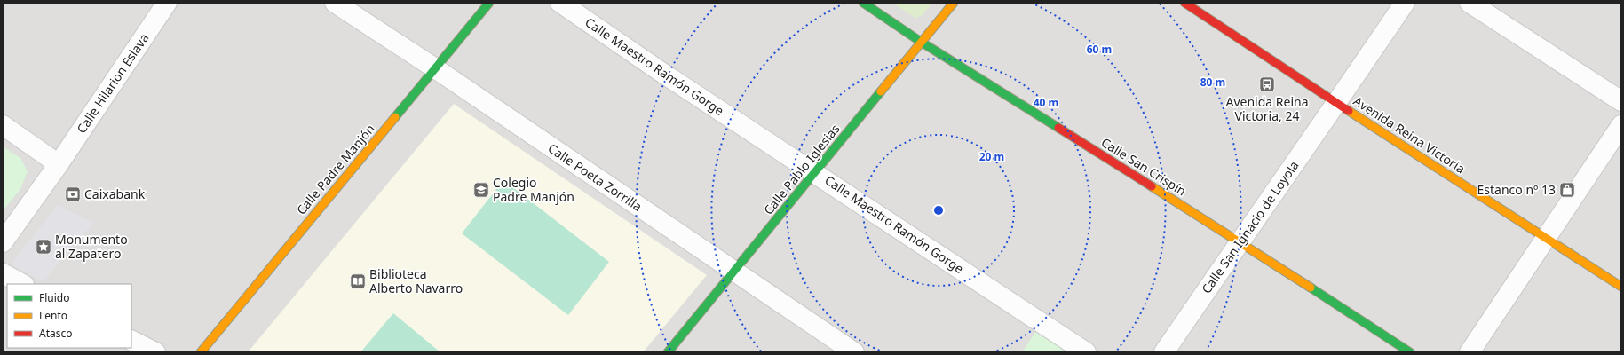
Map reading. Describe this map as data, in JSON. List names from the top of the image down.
{
  "streets": {
    "street": [
      "Calle Maestro Ramón Gorge",
      "Calle Hilarion Eslava",
      "Avenida Reina Victoria",
      "Calle San Crispín",
      "Calle Padre Manjón",
      "Calle Pablo Iglesias",
      "Calle Poeta Zorrilla",
      "Calle San Ignacio de Loyola"
    ]
  },
  "crossings": [
    ["Calle Maestro Ramón Gorge", "Calle Pablo Iglesias"],
    ["Avenida Reina Victoria", "Calle San Ignacio de Loyola"],
    ["Calle San Crispín", "Calle Pablo Iglesias"],
    ["Calle San Crispín", "Calle San Ignacio de Loyola"],
    ["Calle Padre Manjón", "Calle Poeta Zorrilla"],
    ["Calle Pablo Iglesias", "Calle Poeta Zorrilla"]
  ],
  "places": {
    "bus stop": ["Avenida Reina Victoria, 24"],
    "school or university": ["Colegio Padre Manjón"],
    "shop": ["Estanco nº 13"],
    "bank": ["Caixabank"],
    "place": ["Monumento al Zapatero"],
    "library": ["Biblioteca Alberto Navarro"]
  },
  "legend": ["Fluido", "Lento", "Atasco"],
  "rings": [
    "60 m",
    "80 m",
    "40 m",
    "20 m"
  ]
}
